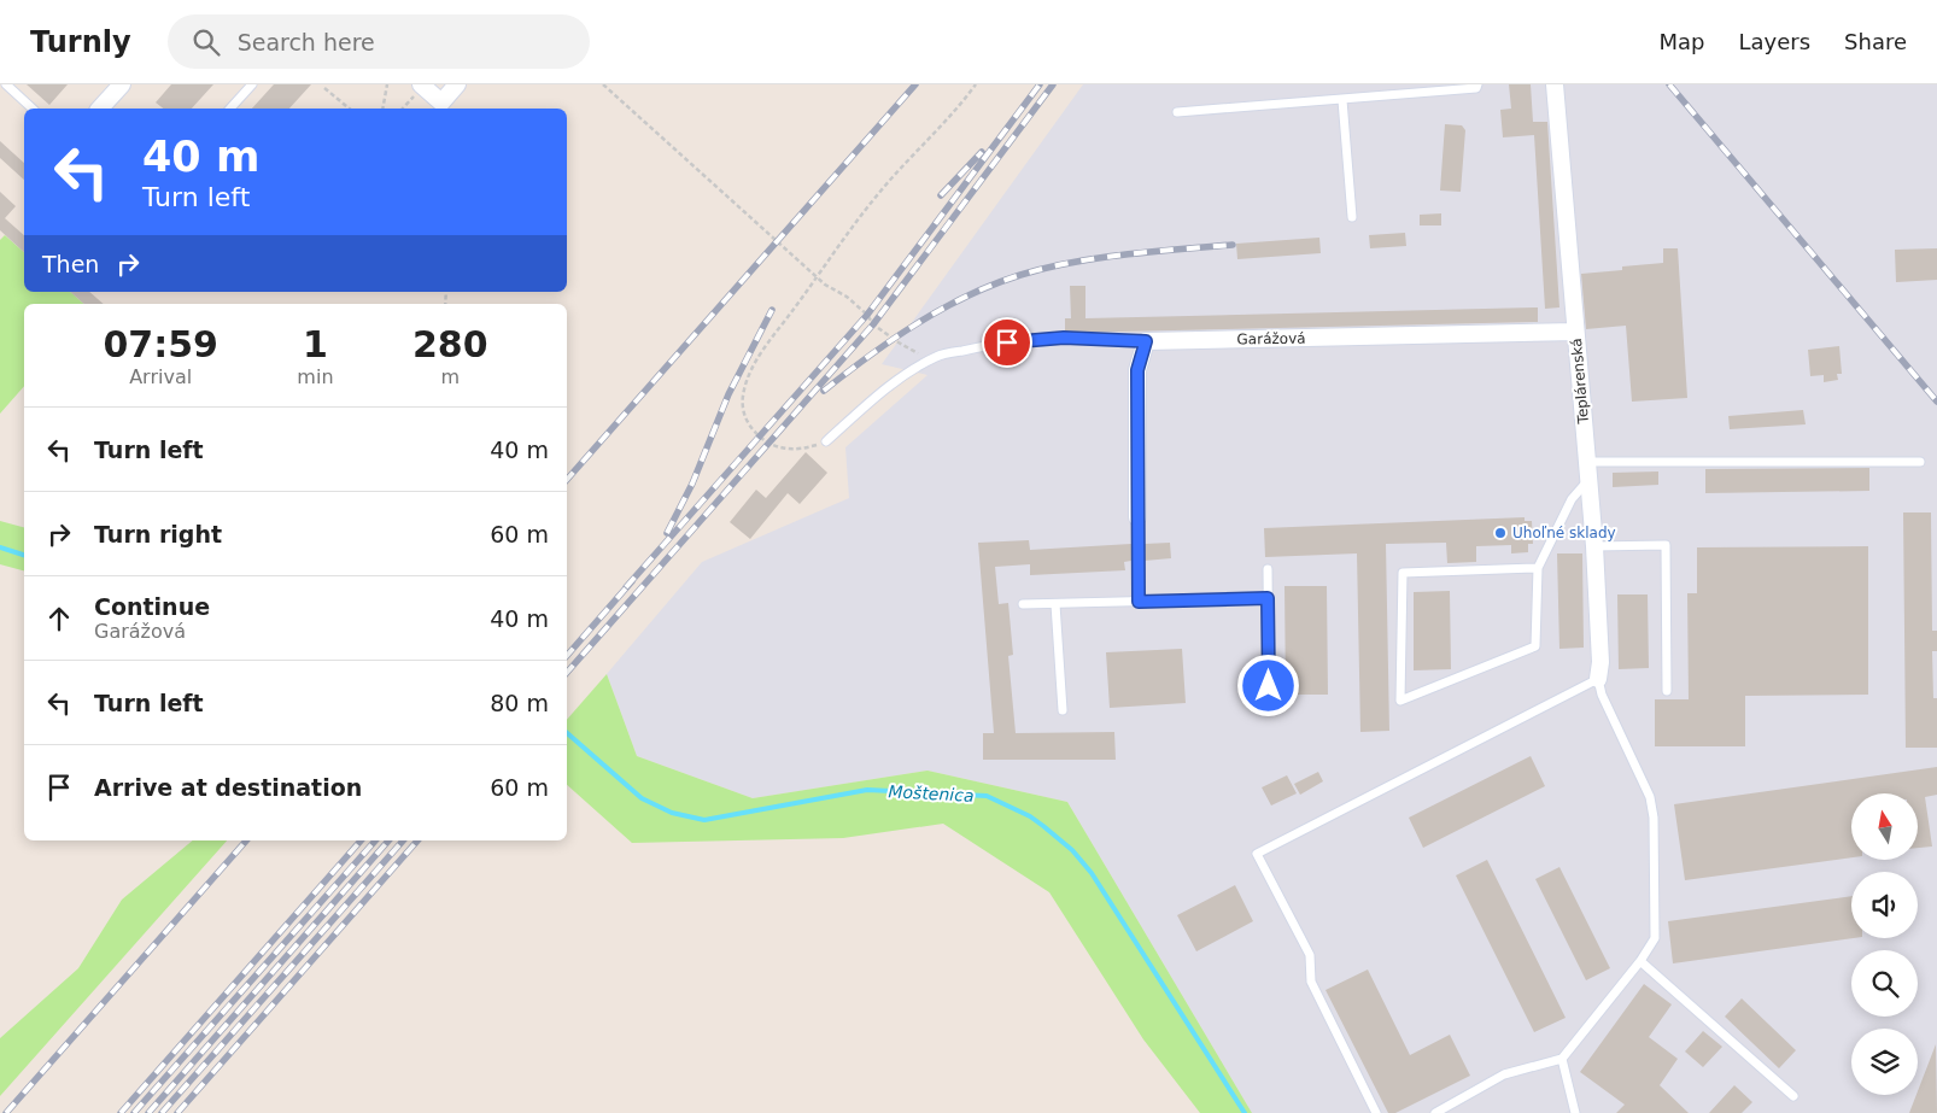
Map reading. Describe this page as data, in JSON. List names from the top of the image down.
{
  "streets": {
    "street": ["Garážová", "Teplárenská"]
  },
  "crossings": [
    ["Garážová", "Teplárenská"]
  ],
  "water": ["Moštenica"],
  "places": ["Uhoľné sklady"],
  "north": "top",
  "page": {
    "header": "Turnly",
    "search": "Search here",
    "nav": ["Map", "Layers", "Share"],
    "turn": ["40 m", "Turn left"],
    "then": "Then",
    "eta": [
      "07:59",
      "Arrival",
      "1",
      "min",
      "280",
      "m"
    ],
    "list": [
      {
        "name": "Turn left",
        "value": "40 m"
      },
      {
        "name": "Turn right",
        "value": "60 m"
      },
      {
        "name": "Continue",
        "note": "Garážová",
        "value": "40 m"
      },
      {
        "name": "Turn left",
        "value": "80 m"
      },
      {
        "name": "Arrive at destination",
        "value": "60 m"
      }
    ]
  }
}
